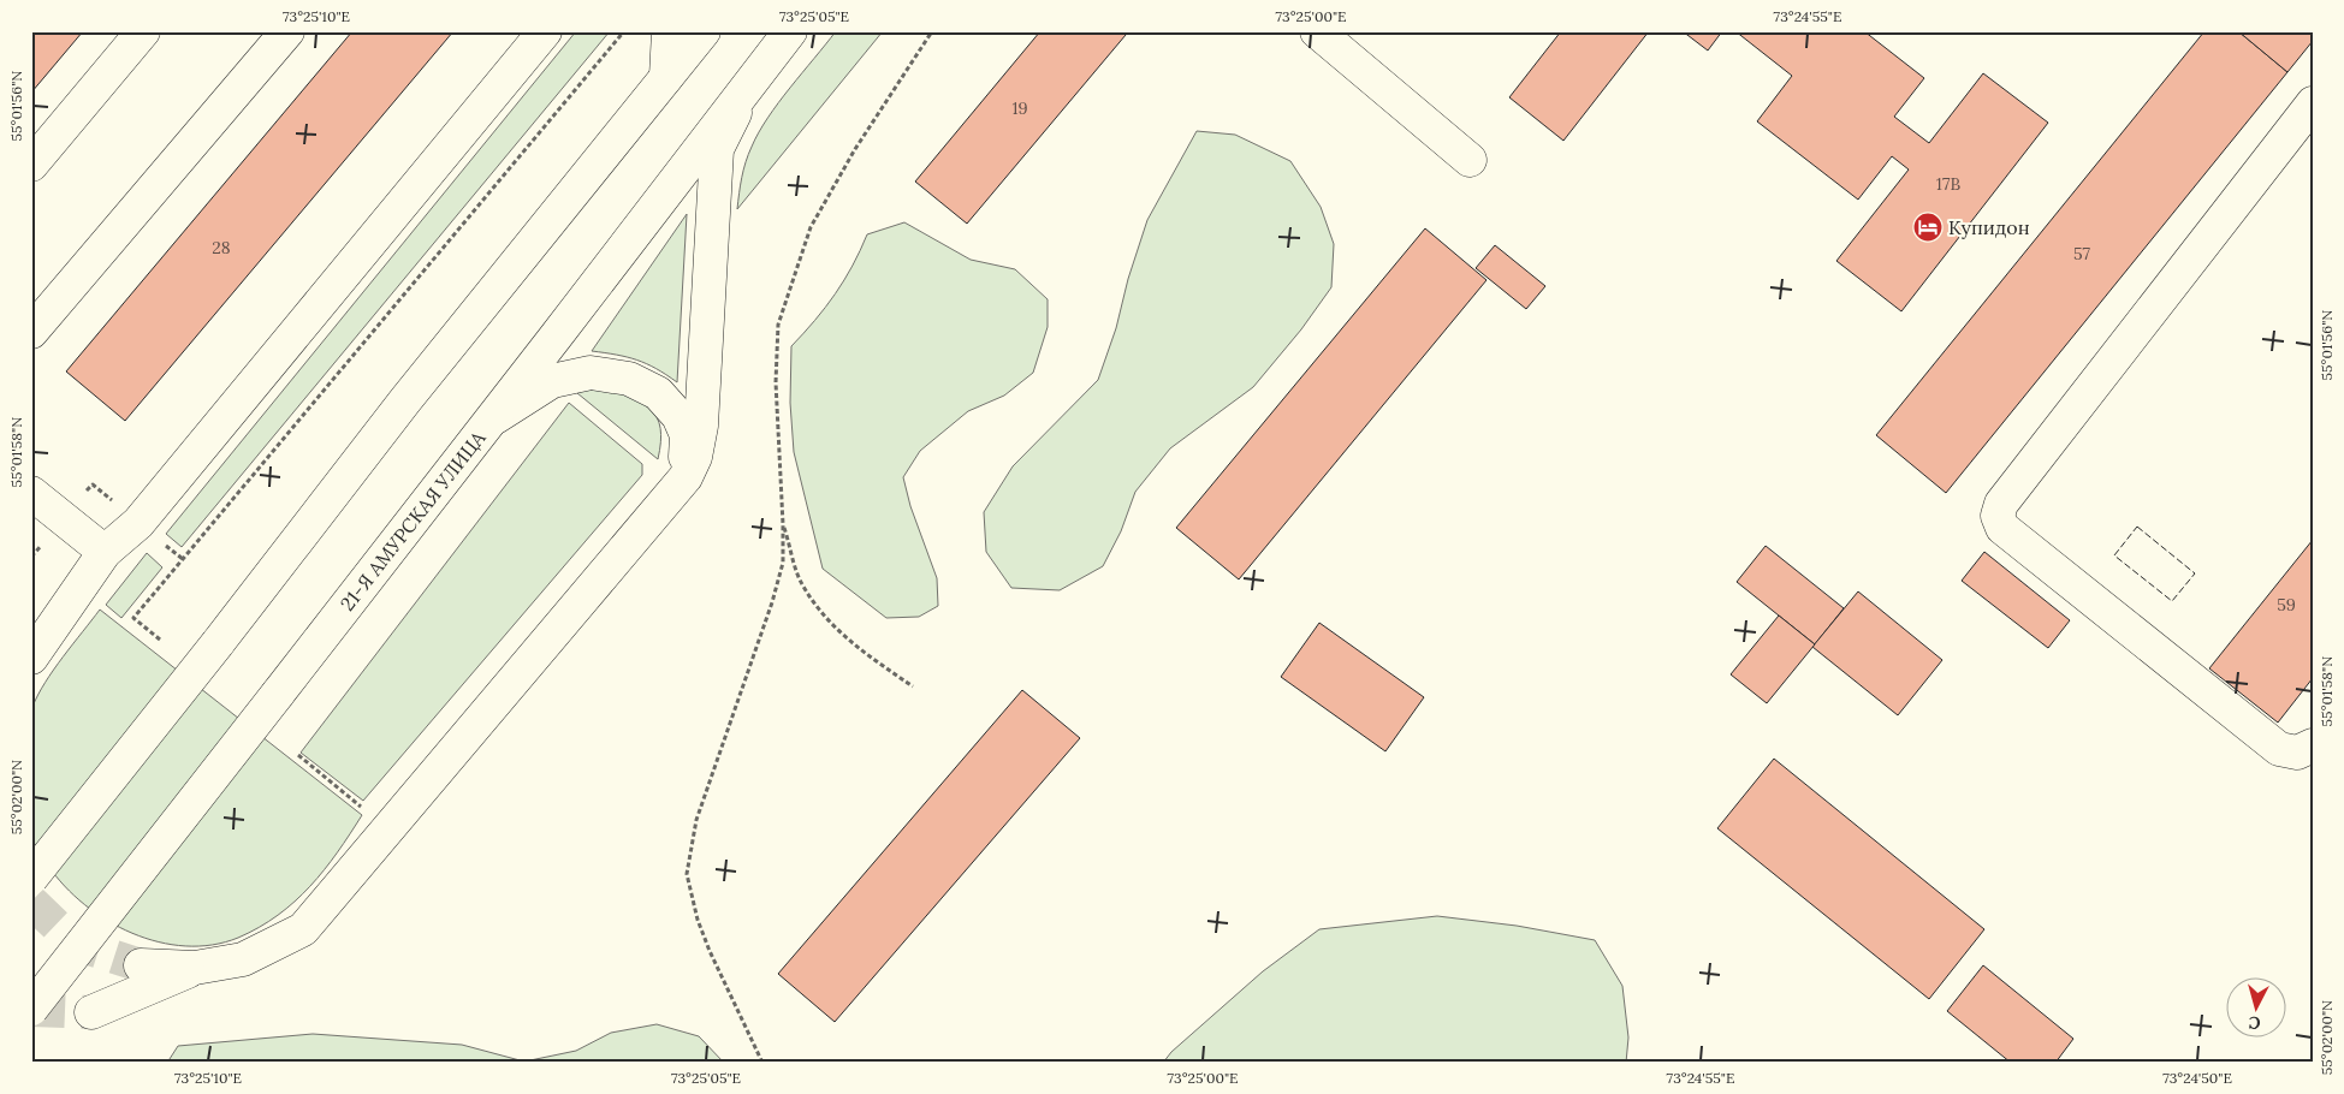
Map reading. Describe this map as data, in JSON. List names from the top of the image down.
{
  "streets": {
    "street": ["21-Я АМУРСКАЯ УЛИЦА"]
  },
  "places": {
    "hotel": ["Купидон"]
  },
  "house_numbers": [
    "19",
    "17В",
    "28",
    "57",
    "59"
  ],
  "north": "bottom",
  "coordinates": [
    "73°25'10\"E",
    "73°25'05\"E",
    "73°25'00\"E",
    "73°24'55\"E",
    "55°01'56\"N",
    "55°01'58\"N",
    "55°02'00\"N",
    "73°24'50\"E"
  ]
}
